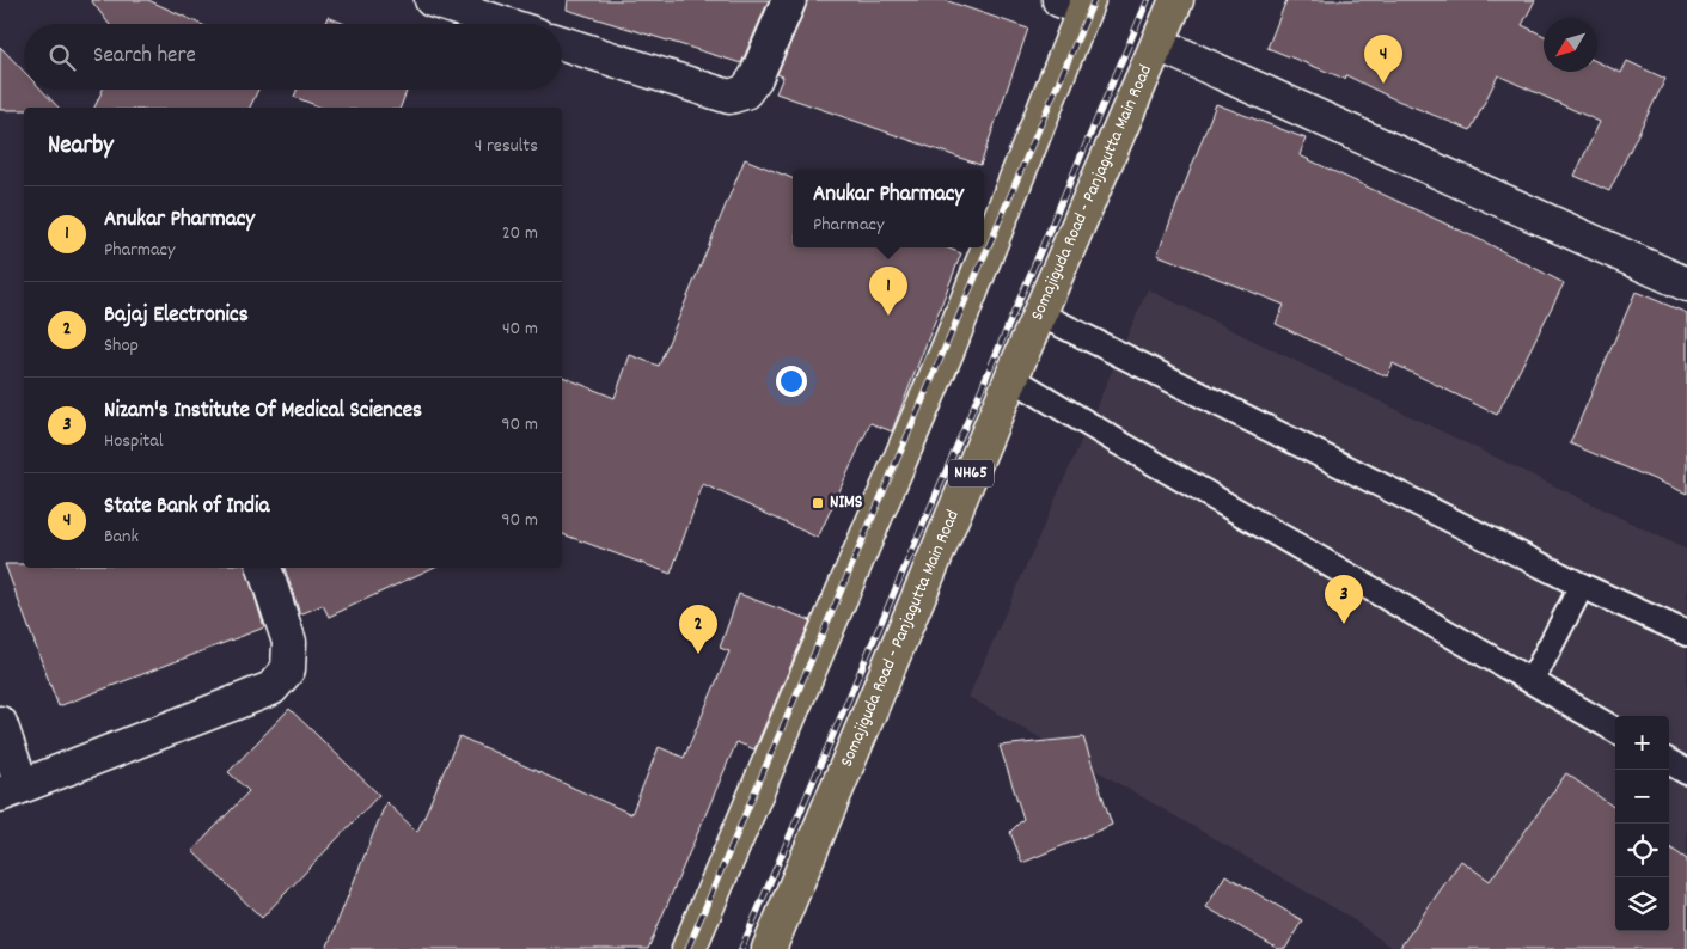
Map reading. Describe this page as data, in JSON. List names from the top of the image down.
{
  "streets": {
    "highway": ["Somajiguda Road - Panjagutta Main Road", "NH65"]
  },
  "places": {
    "transit": ["NIMS"]
  },
  "north": "bottom left",
  "page": {
    "search": "Search here",
    "pins": [
      "4",
      "1",
      "3",
      "2"
    ],
    "heading": ["Nearby", "4 results"],
    "popup": ["Anukar Pharmacy", "Pharmacy"],
    "list": [
      {
        "mark": "1",
        "name": "Anukar Pharmacy",
        "note": "Pharmacy",
        "value": "20 m"
      },
      {
        "mark": "2",
        "name": "Bajaj Electronics",
        "note": "Shop",
        "value": "40 m"
      },
      {
        "mark": "3",
        "name": "Nizam's Institute Of Medical Sciences",
        "note": "Hospital",
        "value": "90 m"
      },
      {
        "mark": "4",
        "name": "State Bank of India",
        "note": "Bank",
        "value": "90 m"
      }
    ],
    "map_buttons": ["+", "−"]
  }
}
